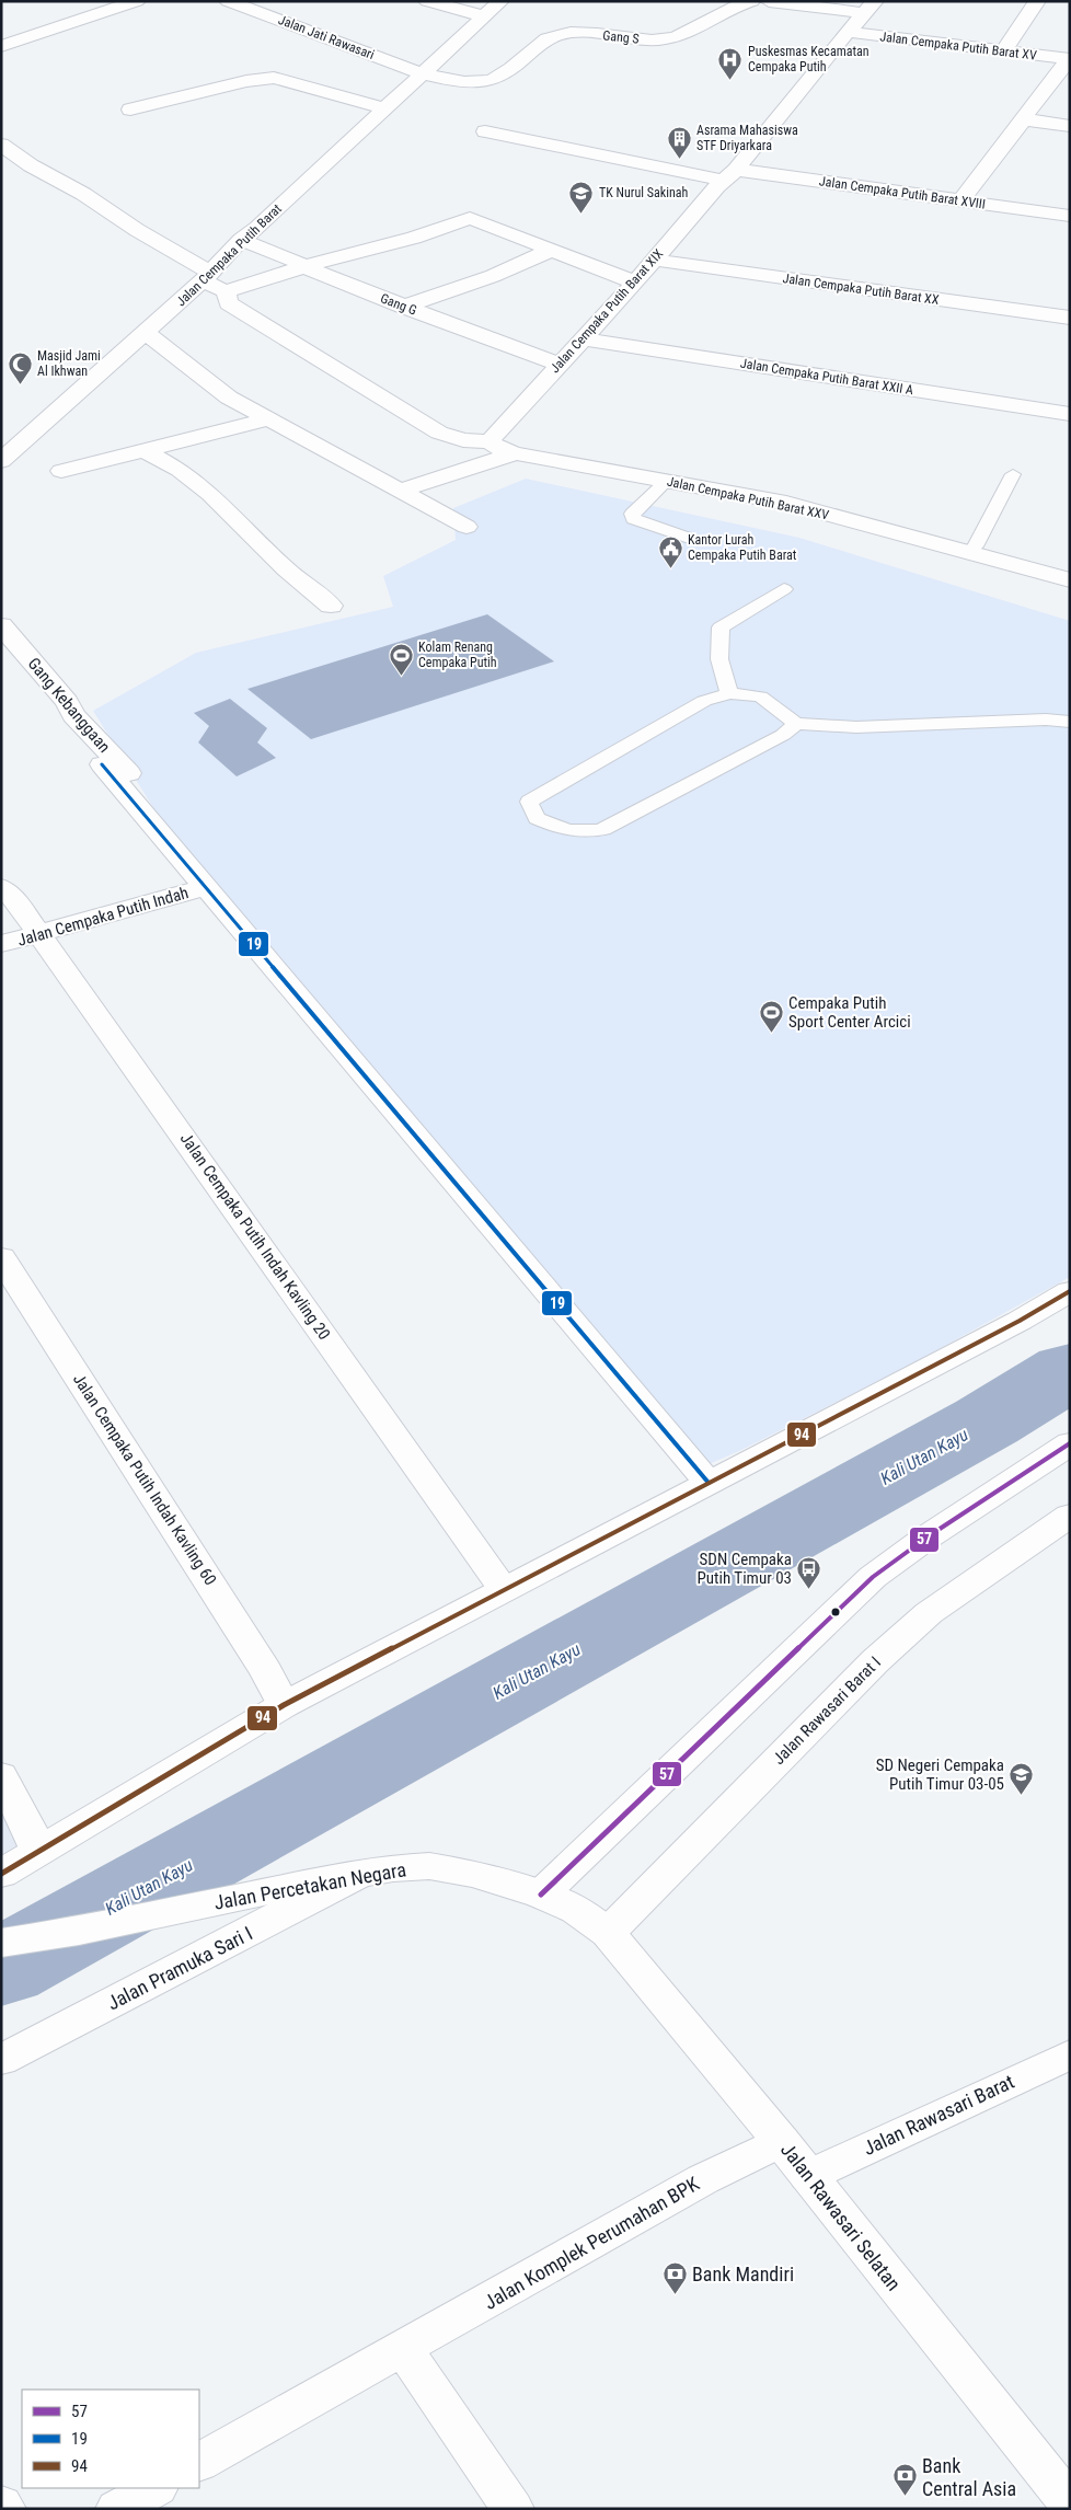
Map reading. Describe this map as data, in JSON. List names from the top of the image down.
{
  "streets": {
    "street": [
      "Jalan Jati Rawasari",
      "Gang S",
      "Jalan Cempaka Putih Barat XV",
      "Jalan Cempaka Putih Barat XVIII",
      "Jalan Cempaka Putih Barat",
      "Jalan Cempaka Putih Barat XX",
      "Gang G",
      "Jalan Cempaka Putih Barat XIX",
      "Jalan Cempaka Putih Barat XXII A",
      "Jalan Cempaka Putih Barat XXV",
      "Gang Kebanggaan",
      "Jalan Cempaka Putih Indah",
      "Jalan Cempaka Putih Indah Kavling 20",
      "Jalan Cempaka Putih Indah Kavling 60",
      "Jalan Rawasari Barat I",
      "Jalan Percetakan Negara",
      "Jalan Pramuka Sari I",
      "Jalan Rawasari Barat",
      "Jalan Rawasari Selatan",
      "Jalan Komplek Perumahan BPK"
    ]
  },
  "crossings": [
    ["Jalan Jati Rawasari", "Gang S"],
    ["Jalan Jati Rawasari", "Jalan Cempaka Putih Barat"],
    ["Jalan Cempaka Putih Barat XV", "Jalan Cempaka Putih Barat XIX"],
    ["Jalan Cempaka Putih Barat XVIII", "Jalan Cempaka Putih Barat XIX"],
    ["Jalan Cempaka Putih Barat", "Gang G"],
    ["Jalan Cempaka Putih Barat XX", "Jalan Cempaka Putih Barat XIX"],
    ["Gang G", "Jalan Cempaka Putih Barat XIX"],
    ["Jalan Cempaka Putih Barat XIX", "Jalan Cempaka Putih Barat XXII A"],
    ["Jalan Cempaka Putih Barat XIX", "Jalan Cempaka Putih Barat XXV"],
    ["Gang Kebanggaan", "Jalan Cempaka Putih Indah"],
    ["Jalan Cempaka Putih Indah", "Jalan Cempaka Putih Indah Kavling 20"],
    ["Jalan Rawasari Barat I", "Jalan Percetakan Negara"],
    ["Jalan Rawasari Barat I", "Jalan Rawasari Selatan"],
    ["Jalan Percetakan Negara", "Jalan Pramuka Sari I"],
    ["Jalan Percetakan Negara", "Jalan Rawasari Selatan"],
    ["Jalan Rawasari Barat", "Jalan Rawasari Selatan"],
    ["Jalan Rawasari Selatan", "Jalan Komplek Perumahan BPK"]
  ],
  "water": ["Kali Utan Kayu"],
  "places": {
    "hospital": ["Puskesmas Kecamatan Cempaka Putih"],
    "building": ["Asrama Mahasiswa STF Driyarkara"],
    "school or university": ["TK Nurul Sakinah", "SD Negeri Cempaka Putih Timur 03-05"],
    "mosque": ["Masjid Jami Al Ikhwan"],
    "public building": ["Kantor Lurah Cempaka Putih Barat"],
    "sports": ["Kolam Renang Cempaka Putih", "Cempaka Putih Sport Center Arcici"],
    "bus stop": ["SDN Cempaka Putih Timur 03"],
    "bank": ["Bank Mandiri", "Bank Central Asia"]
  },
  "lines": ["transit line 19", "transit line 94", "transit line 57"],
  "legend": ["57", "19", "94"]
}
